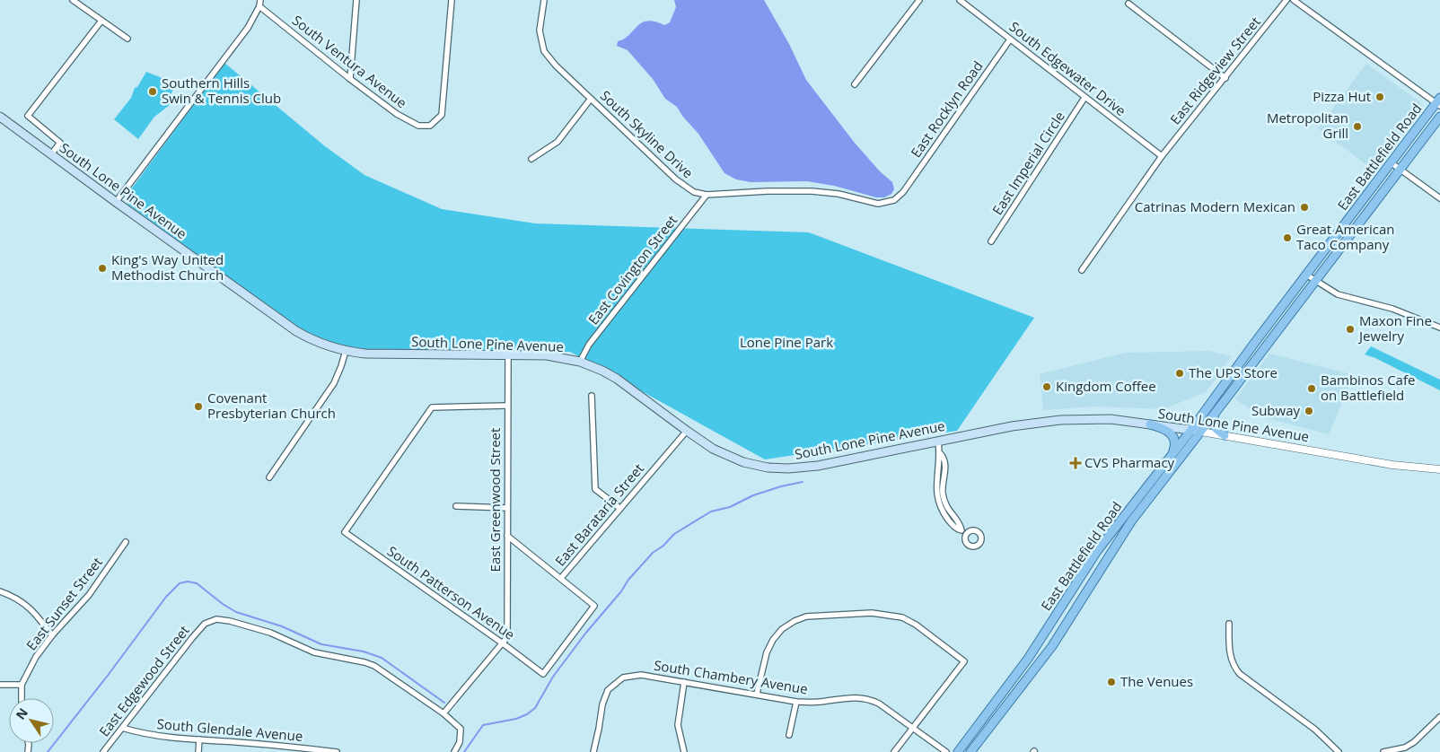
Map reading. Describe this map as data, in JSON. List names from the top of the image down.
{
  "streets": {
    "main road": ["East Battlefield Road", "South Lone Pine Avenue"],
    "street": [
      "South Ventura Avenue",
      "South Edgewater Drive",
      "East Ridgeview Street",
      "East Rocklyn Road",
      "South Skyline Drive",
      "East Imperial Circle",
      "East Covington Street",
      "East Greenwood Street",
      "East Barataria Street",
      "South Patterson Avenue",
      "East Sunset Street",
      "South Chambery Avenue",
      "East Edgewood Street",
      "South Glendale Avenue"
    ]
  },
  "crossings": [
    ["South Edgewater Drive", "East Ridgeview Street"],
    ["South Edgewater Drive", "East Rocklyn Road"],
    ["South Edgewater Drive", "East Imperial Circle"],
    ["East Rocklyn Road", "South Skyline Drive"],
    ["South Skyline Drive", "East Covington Street"],
    ["East Battlefield Road", "South Lone Pine Avenue"],
    ["South Lone Pine Avenue", "East Covington Street"],
    ["South Lone Pine Avenue", "East Greenwood Street"],
    ["South Lone Pine Avenue", "East Barataria Street"],
    ["East Greenwood Street", "South Patterson Avenue"],
    ["East Barataria Street", "South Patterson Avenue"],
    ["East Edgewood Street", "South Glendale Avenue"]
  ],
  "parks": ["Lone Pine Park"],
  "places": {
    "other": [
      "Southern Hills Swin & Tennis Club",
      "Pizza Hut",
      "Metropolitan Grill",
      "Catrinas Modern Mexican",
      "Great American Taco Company",
      "King's Way United Methodist Church",
      "Maxon Fine Jewelry",
      "The UPS Store",
      "Kingdom Coffee",
      "Bambinos Cafe on Battlefield",
      "Covenant Presbyterian Church",
      "Subway",
      "The Venues"
    ],
    "health": ["CVS Pharmacy"]
  },
  "north": "top left"
}
